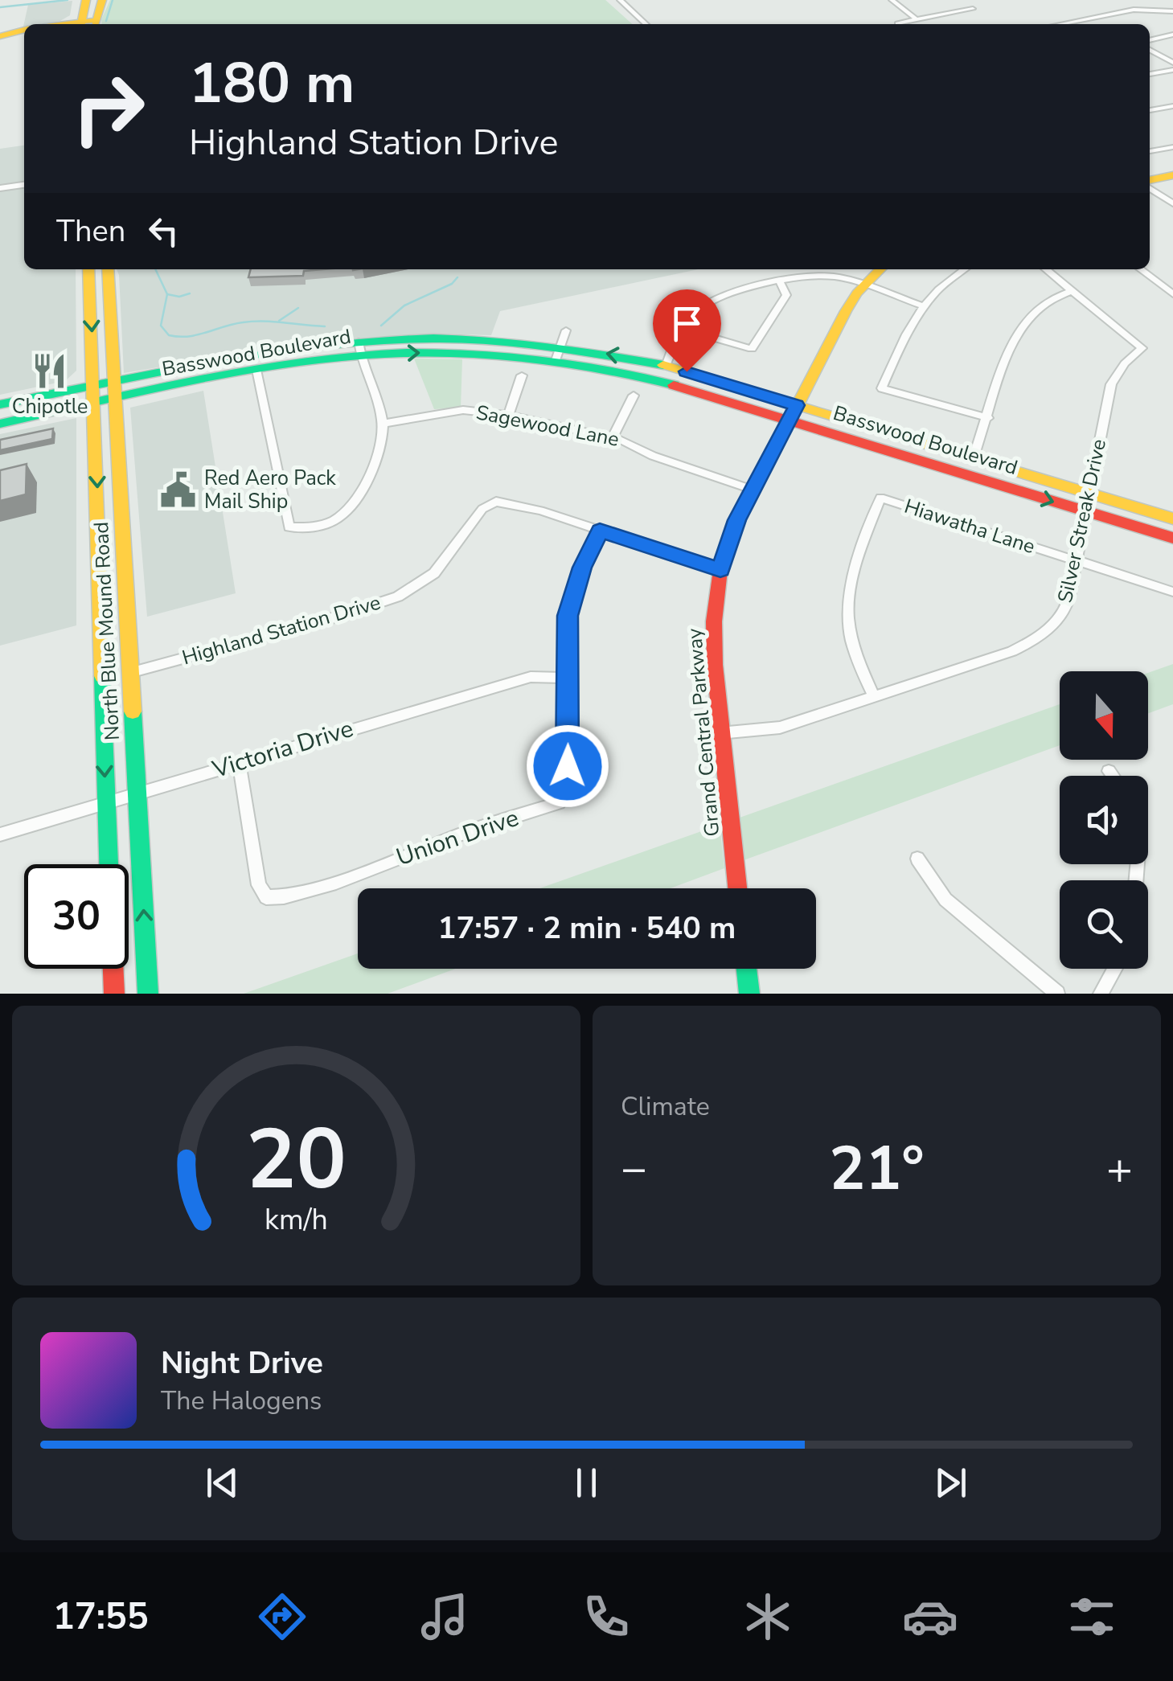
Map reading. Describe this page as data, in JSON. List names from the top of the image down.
{
  "streets": {
    "main road": ["Basswood Boulevard", "North Blue Mound Road", "Grand Central Parkway"],
    "street": [
      "Sagewood Lane",
      "Silver Streak Drive",
      "Hiawatha Lane",
      "Highland Station Drive",
      "Victoria Drive",
      "Union Drive"
    ]
  },
  "crossings": [
    ["Basswood Boulevard", "Silver Streak Drive"],
    ["Basswood Boulevard", "North Blue Mound Road"],
    ["Basswood Boulevard", "Grand Central Parkway"],
    ["Sagewood Lane", "Grand Central Parkway"],
    ["Silver Streak Drive", "Hiawatha Lane"],
    ["Silver Streak Drive", "Grand Central Parkway"],
    ["Highland Station Drive", "North Blue Mound Road"],
    ["Highland Station Drive", "Grand Central Parkway"],
    ["Highland Station Drive", "Union Drive"],
    ["North Blue Mound Road", "Victoria Drive"],
    ["Victoria Drive", "Union Drive"]
  ],
  "places": {
    "restaurant": ["Chipotle"],
    "public building": ["Red Aero Pack Mail Ship"]
  },
  "north": "bottom",
  "page": {
    "turn": ["180 m", "Highland Station Drive"],
    "then": "Then",
    "limit": "30",
    "trip": "17:57 · 2 min · 540 m",
    "tile": "Climate",
    "heat": ["−", "21°", "+"],
    "song": ["Night Drive", "The Halogens"],
    "tabs": "17:55",
    "gauge": ["20", "km/h"]
  }
}
